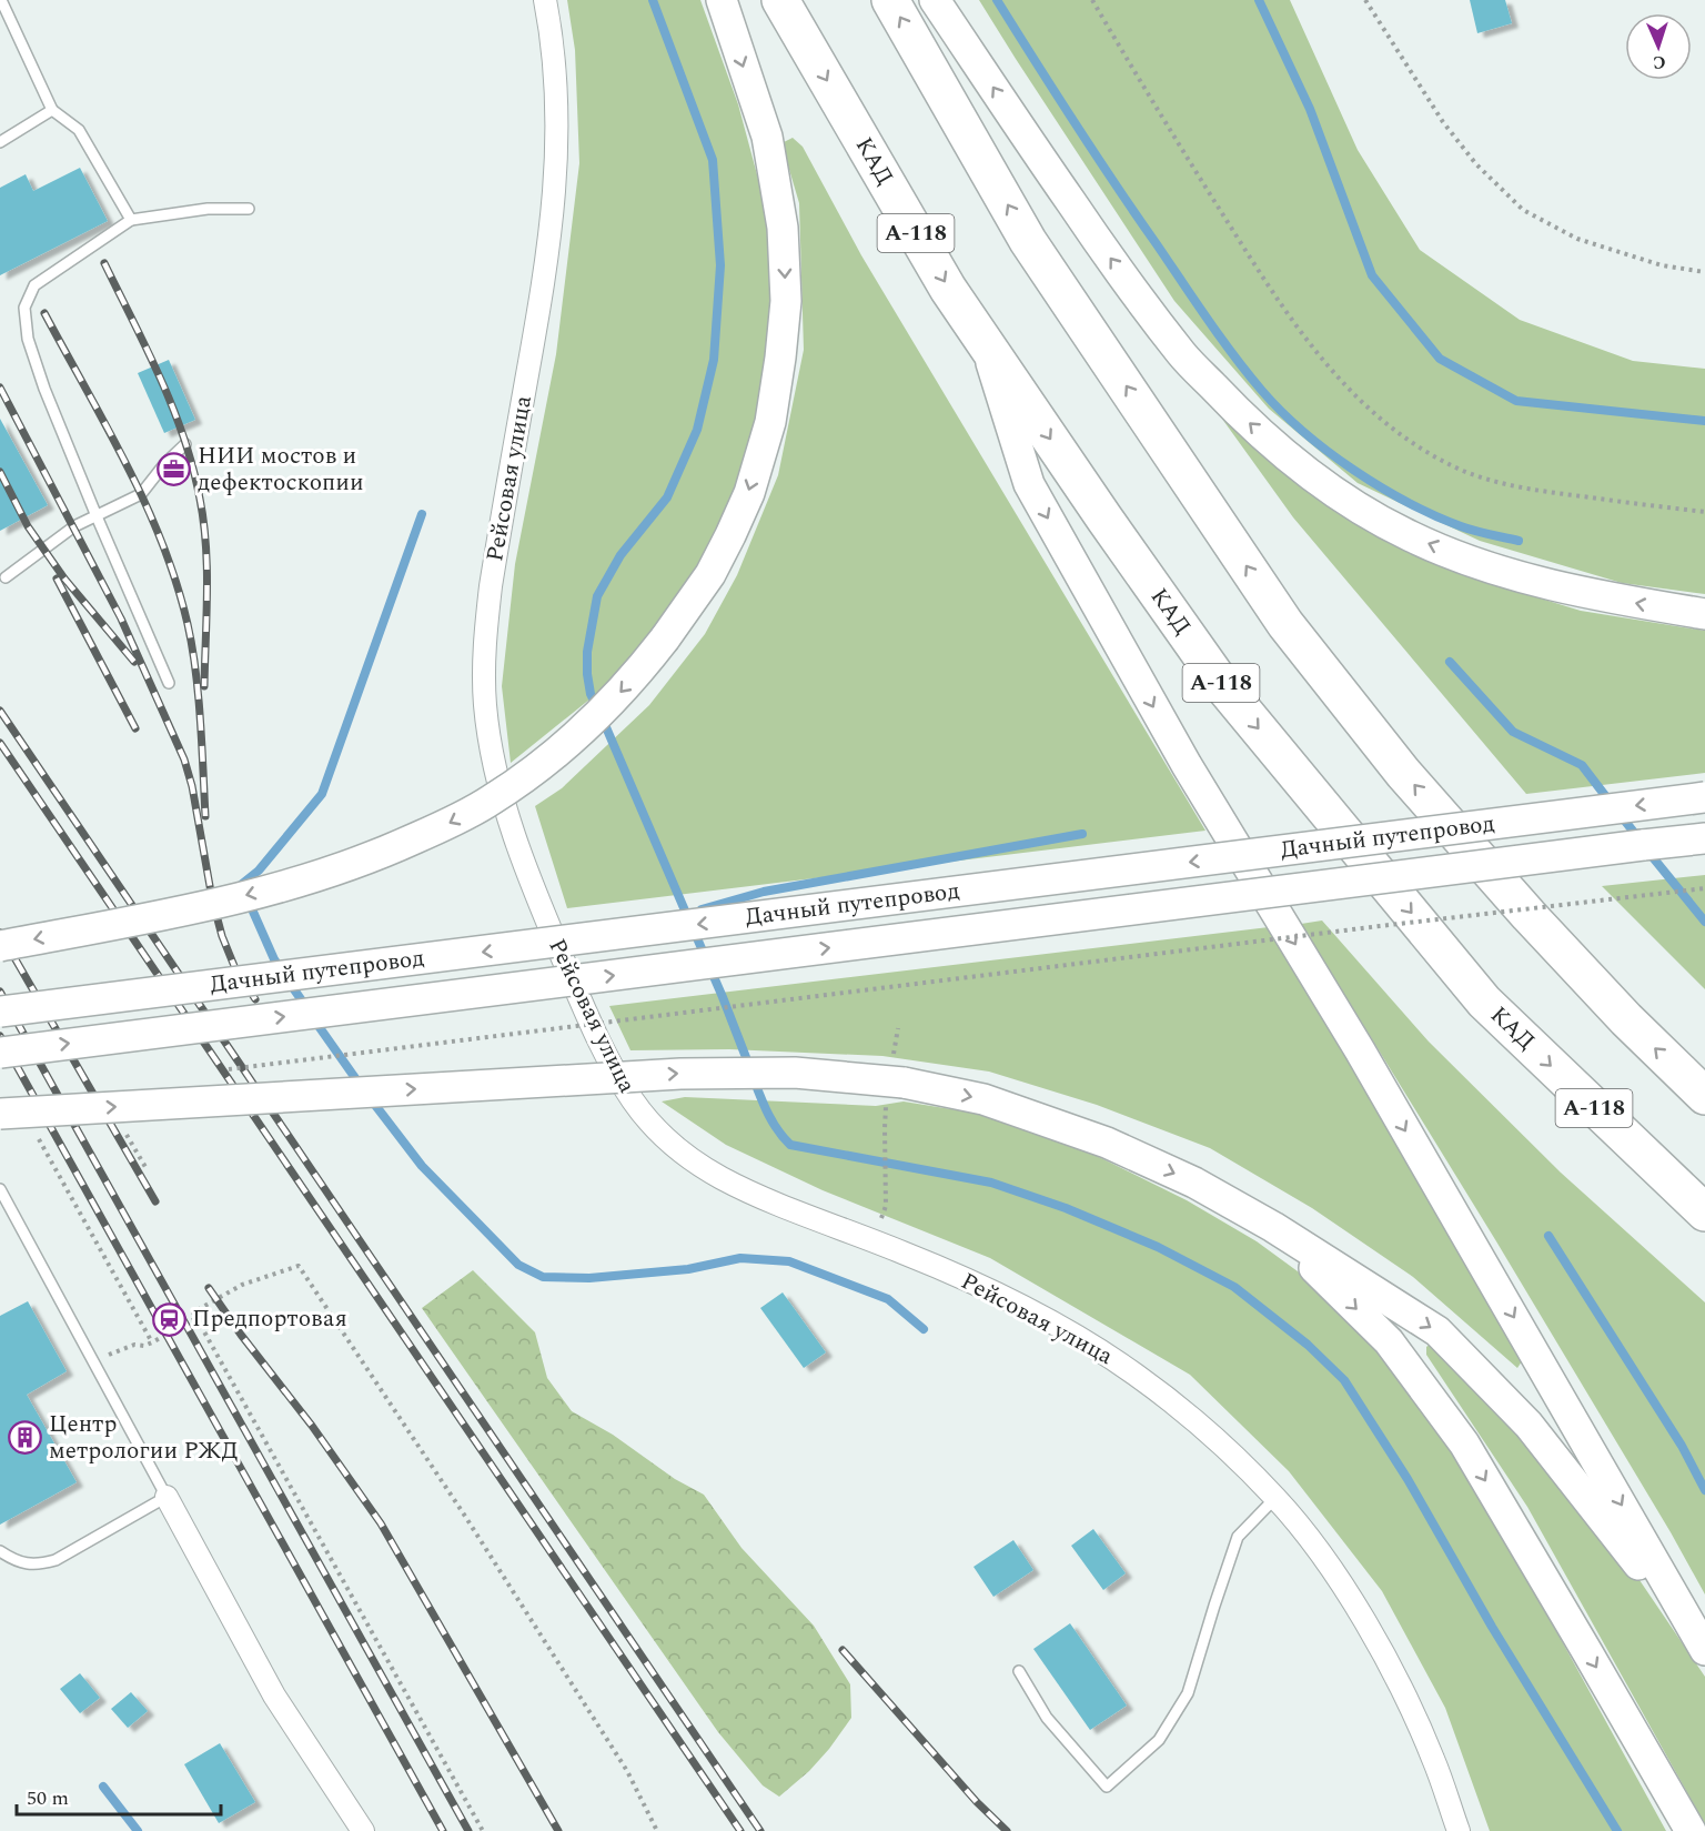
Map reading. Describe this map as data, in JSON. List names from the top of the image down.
{
  "streets": {
    "highway": ["КАД", "А-118"],
    "main road": ["Дачный путепровод"],
    "street": ["Рейсовая улица"]
  },
  "places": {
    "office": ["НИИ мостов и дефектоскопии"],
    "station": ["Предпортовая"],
    "building": ["Центр метрологии РЖД"]
  },
  "scale_bar": "50 m",
  "north": "bottom"
}
